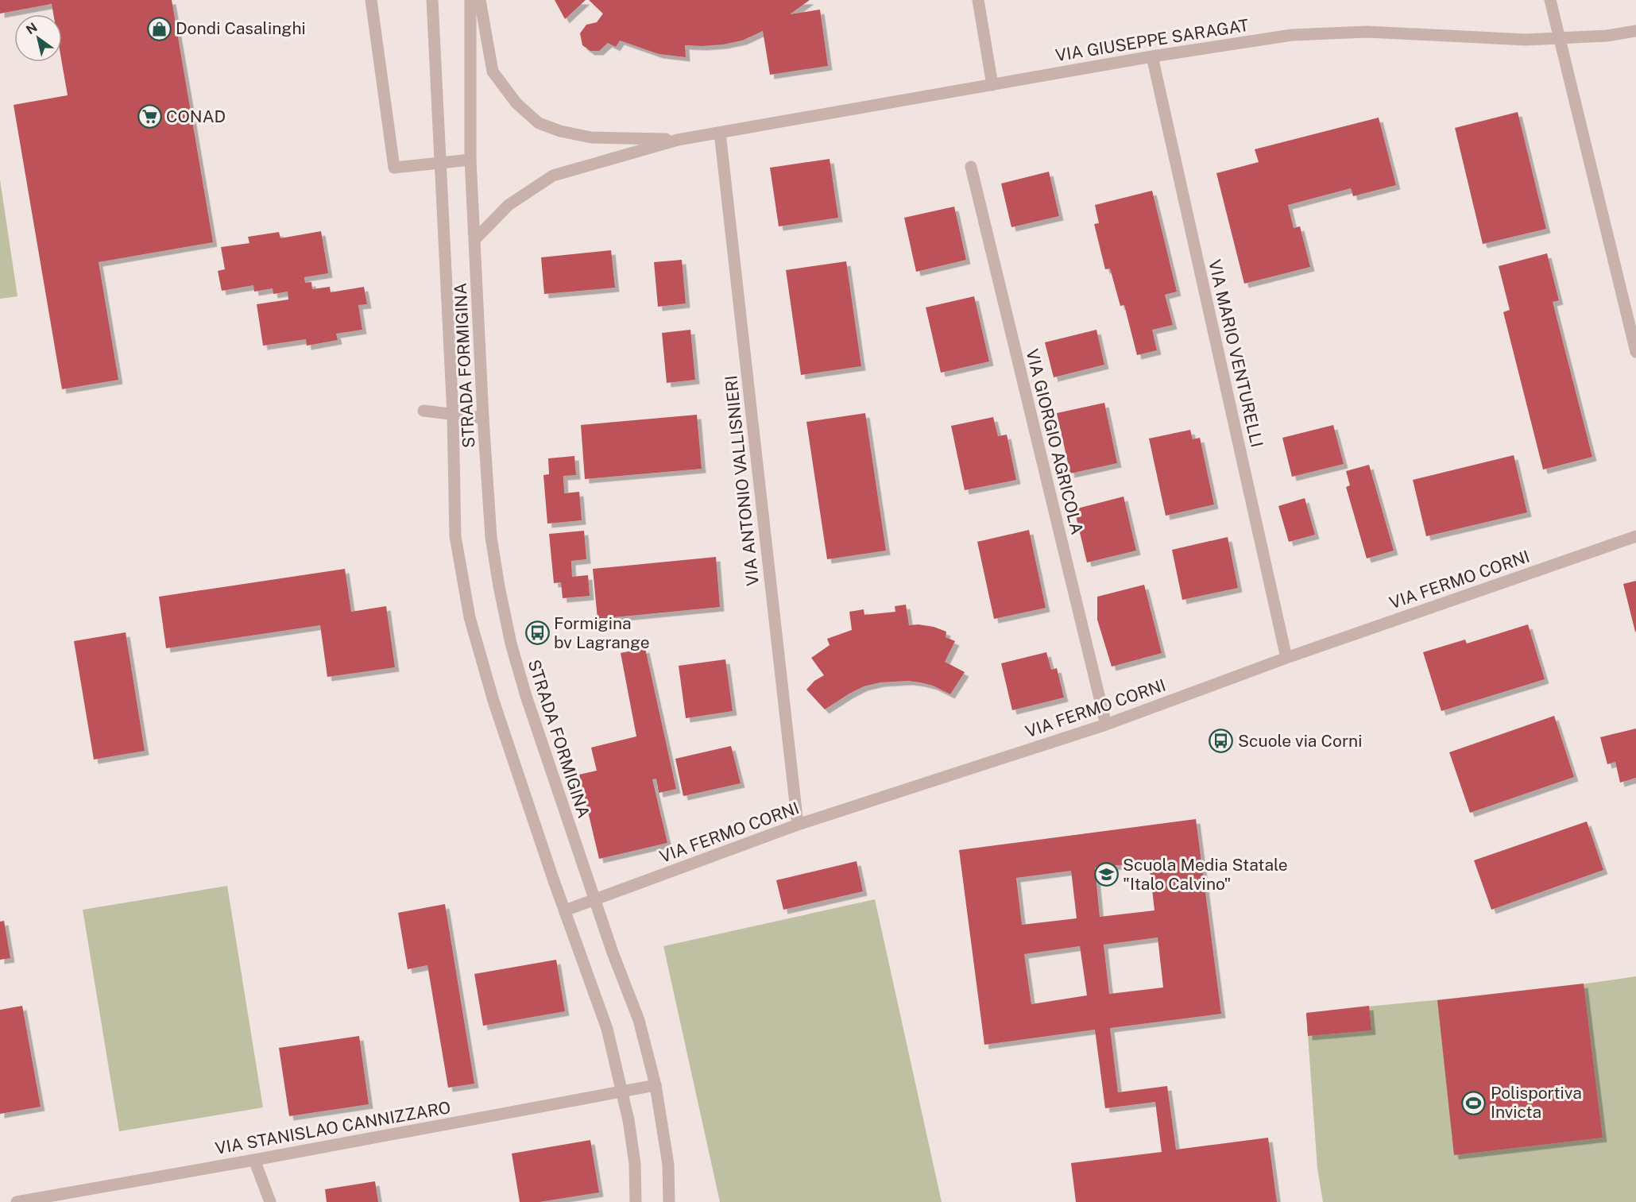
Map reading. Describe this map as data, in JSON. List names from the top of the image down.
{
  "streets": {
    "street": [
      "VIA GIUSEPPE SARAGAT",
      "VIA MARIO VENTURELLI",
      "STRADA FORMIGINA",
      "VIA GIORGIO AGRICOLA",
      "VIA ANTONIO VALLISNIERI",
      "VIA FERMO CORNI",
      "VIA STANISLAO CANNIZZARO"
    ]
  },
  "crossings": [
    ["VIA GIUSEPPE SARAGAT", "VIA MARIO VENTURELLI"],
    ["VIA GIUSEPPE SARAGAT", "STRADA FORMIGINA"],
    ["VIA GIUSEPPE SARAGAT", "VIA ANTONIO VALLISNIERI"],
    ["VIA MARIO VENTURELLI", "VIA FERMO CORNI"],
    ["STRADA FORMIGINA", "VIA FERMO CORNI"],
    ["STRADA FORMIGINA", "VIA STANISLAO CANNIZZARO"],
    ["VIA GIORGIO AGRICOLA", "VIA FERMO CORNI"],
    ["VIA ANTONIO VALLISNIERI", "VIA FERMO CORNI"]
  ],
  "places": {
    "shop": ["Dondi Casalinghi"],
    "supermarket": ["CONAD"],
    "bus stop": ["Formigina bv Lagrange", "Scuole via Corni"],
    "school or university": ["Scuola Media Statale \"Italo Calvino\""],
    "sports": ["Polisportiva Invicta"]
  },
  "north": "top left"
}
